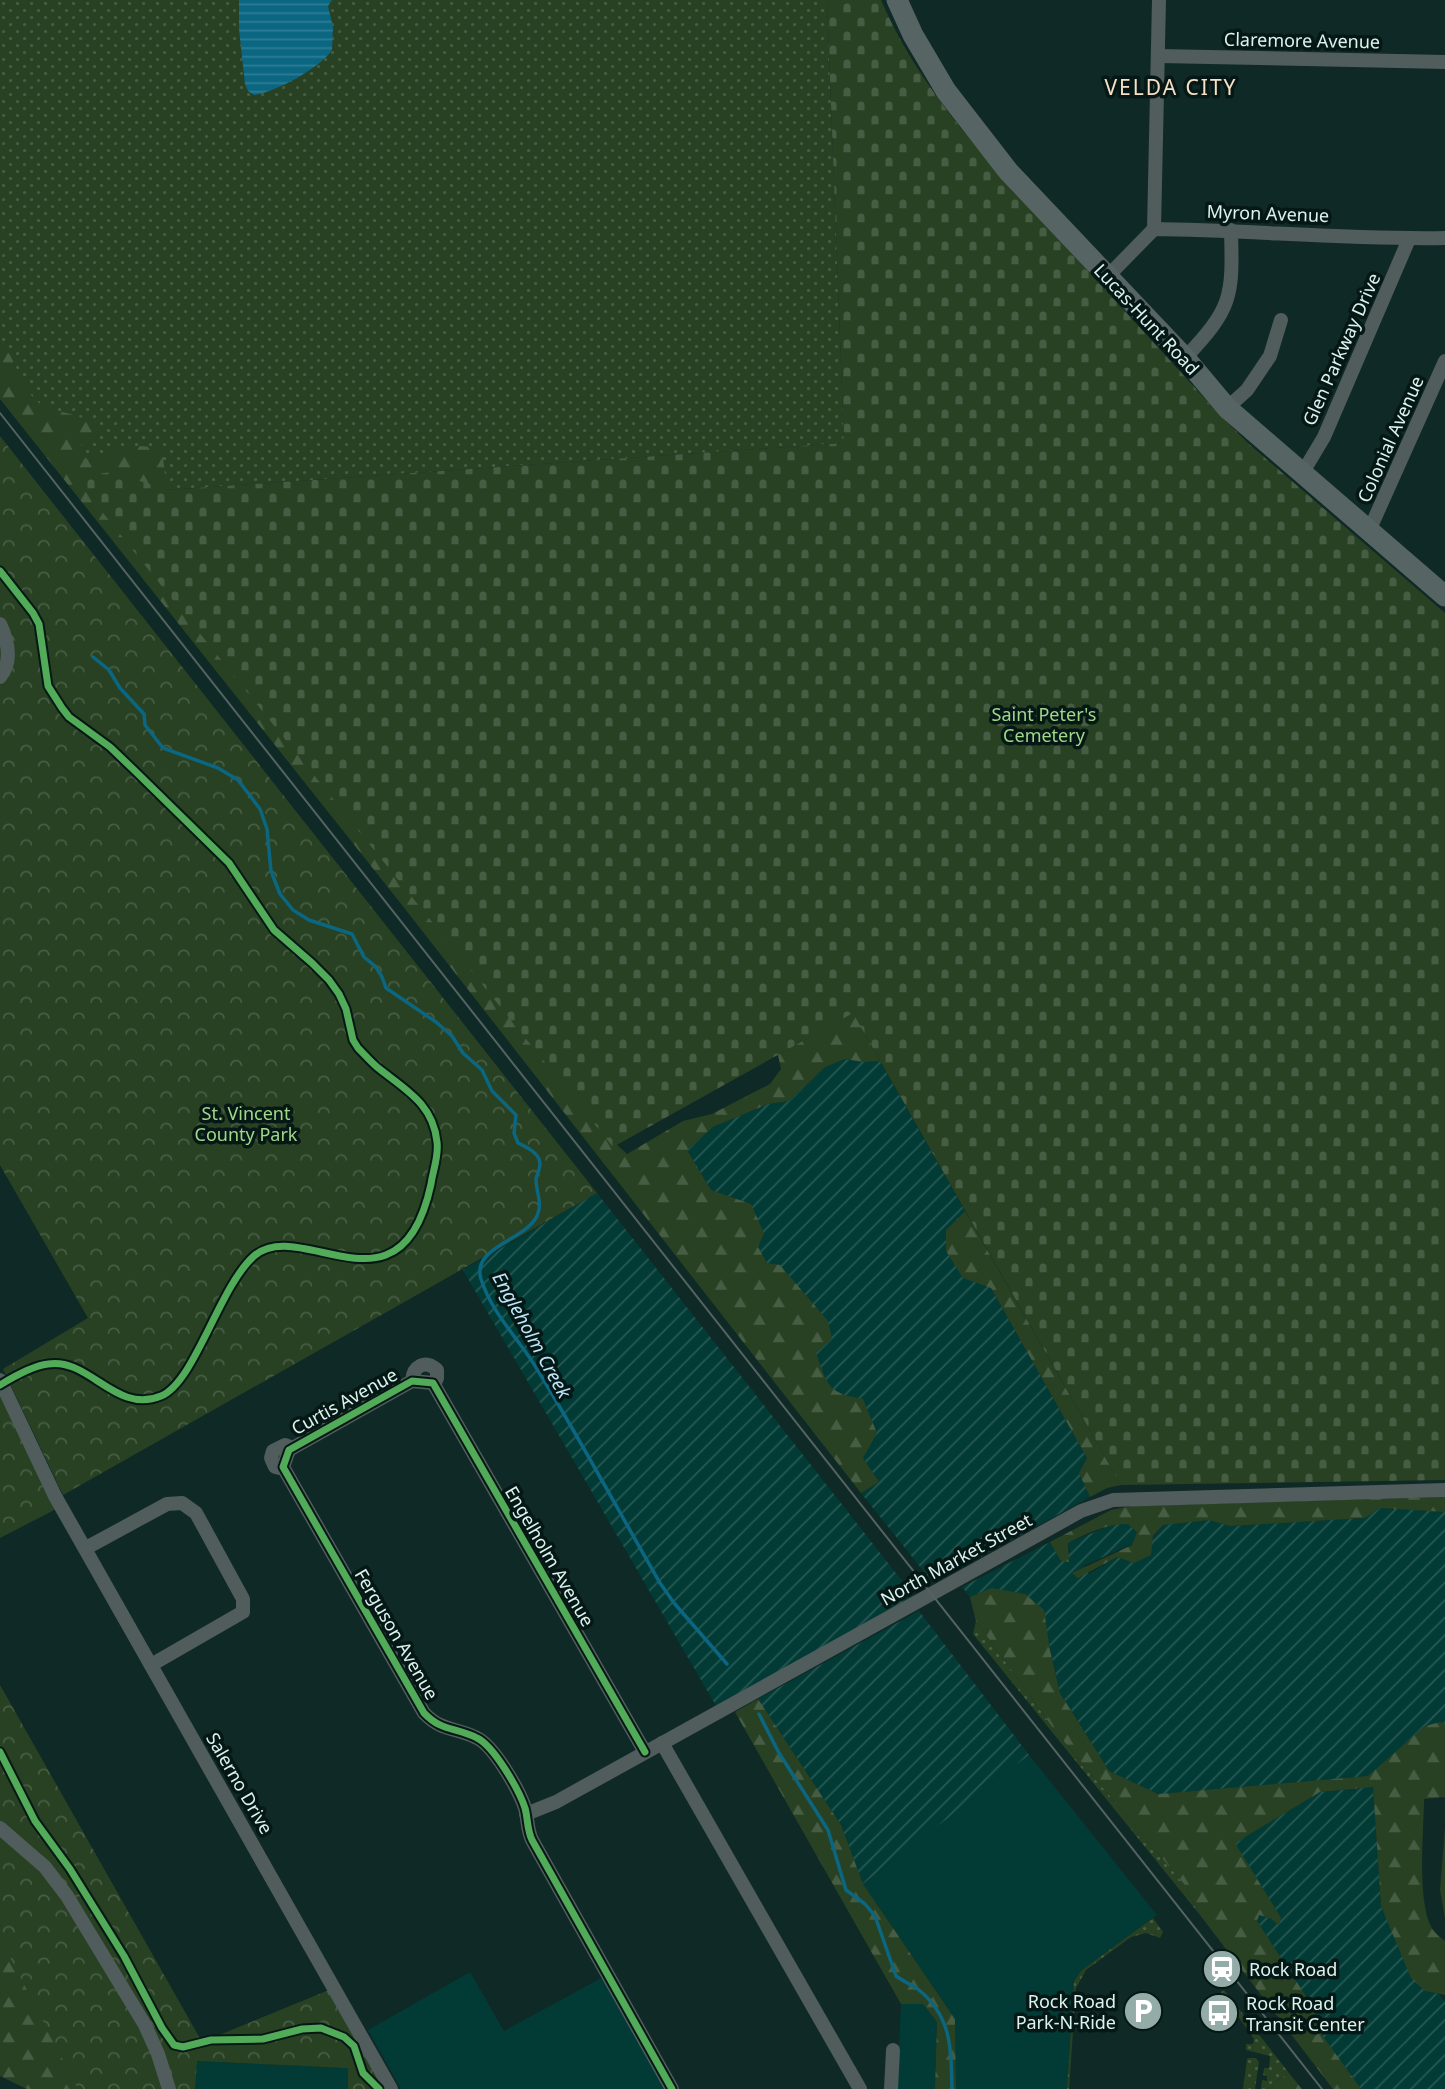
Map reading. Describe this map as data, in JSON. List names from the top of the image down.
{
  "streets": {
    "main road": ["Lucas-Hunt Road"],
    "street": [
      "Claremore Avenue",
      "Myron Avenue",
      "Glen Parkway Drive",
      "Colonial Avenue",
      "Curtis Avenue",
      "Engelholm Avenue",
      "North Market Street",
      "Ferguson Avenue",
      "Salerno Drive"
    ]
  },
  "crossings": [
    ["Myron Avenue", "Glen Parkway Drive"],
    ["Lucas-Hunt Road", "Glen Parkway Drive"],
    ["Lucas-Hunt Road", "Colonial Avenue"],
    ["Curtis Avenue", "Engelholm Avenue"],
    ["Curtis Avenue", "Ferguson Avenue"],
    ["Engelholm Avenue", "North Market Street"],
    ["North Market Street", "Ferguson Avenue"]
  ],
  "districts": ["VELDA CITY"],
  "water": ["Engleholm Creek"],
  "parks": ["Saint Peter's Cemetery", "St. Vincent County Park"],
  "places": {
    "station": ["Rock Road"],
    "parking": ["Rock Road Park-N-Ride"],
    "bus stop": ["Rock Road Transit Center"]
  }
}
